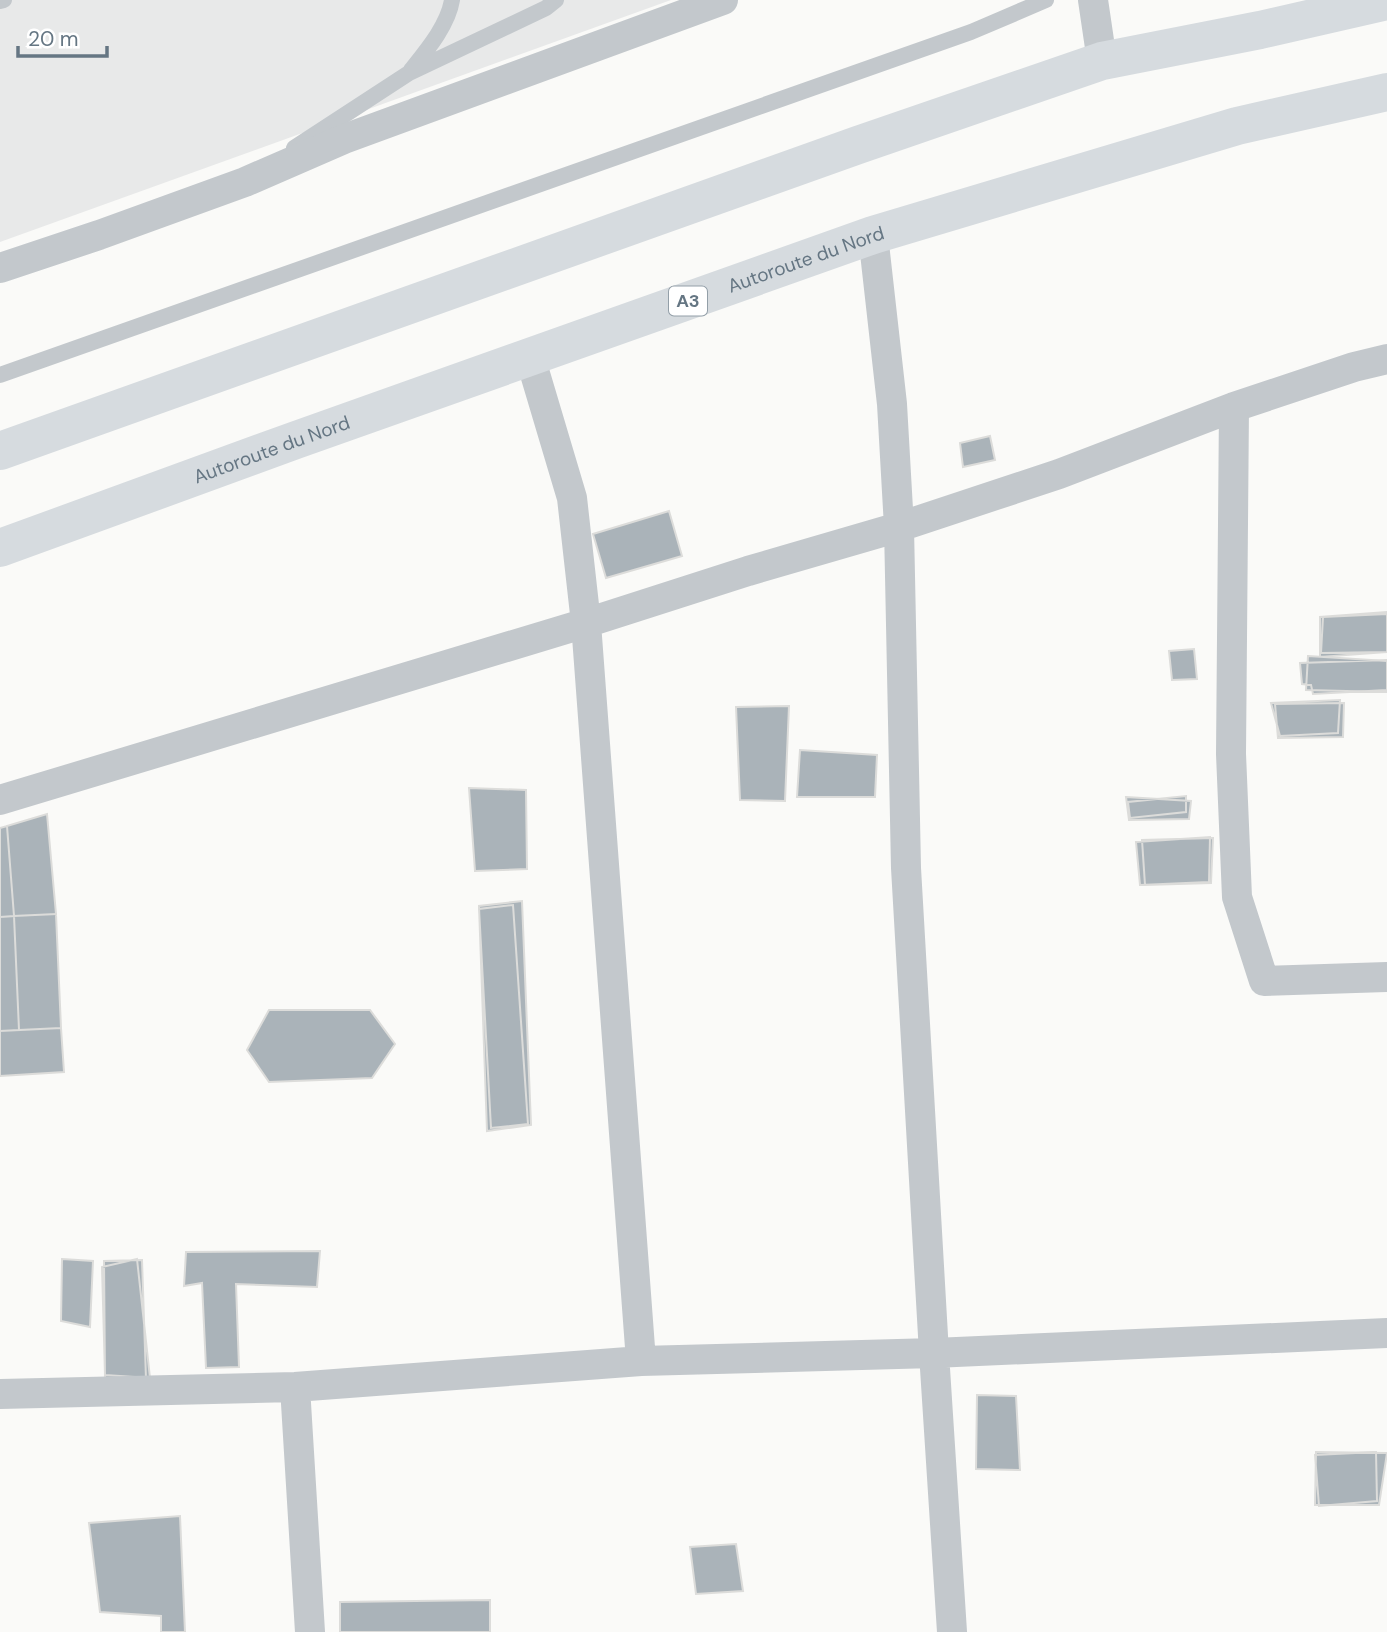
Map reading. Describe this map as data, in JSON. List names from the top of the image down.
{
  "streets": {
    "highway": ["Autoroute du Nord", "A3"]
  },
  "scale_bar": "20 m"
}
